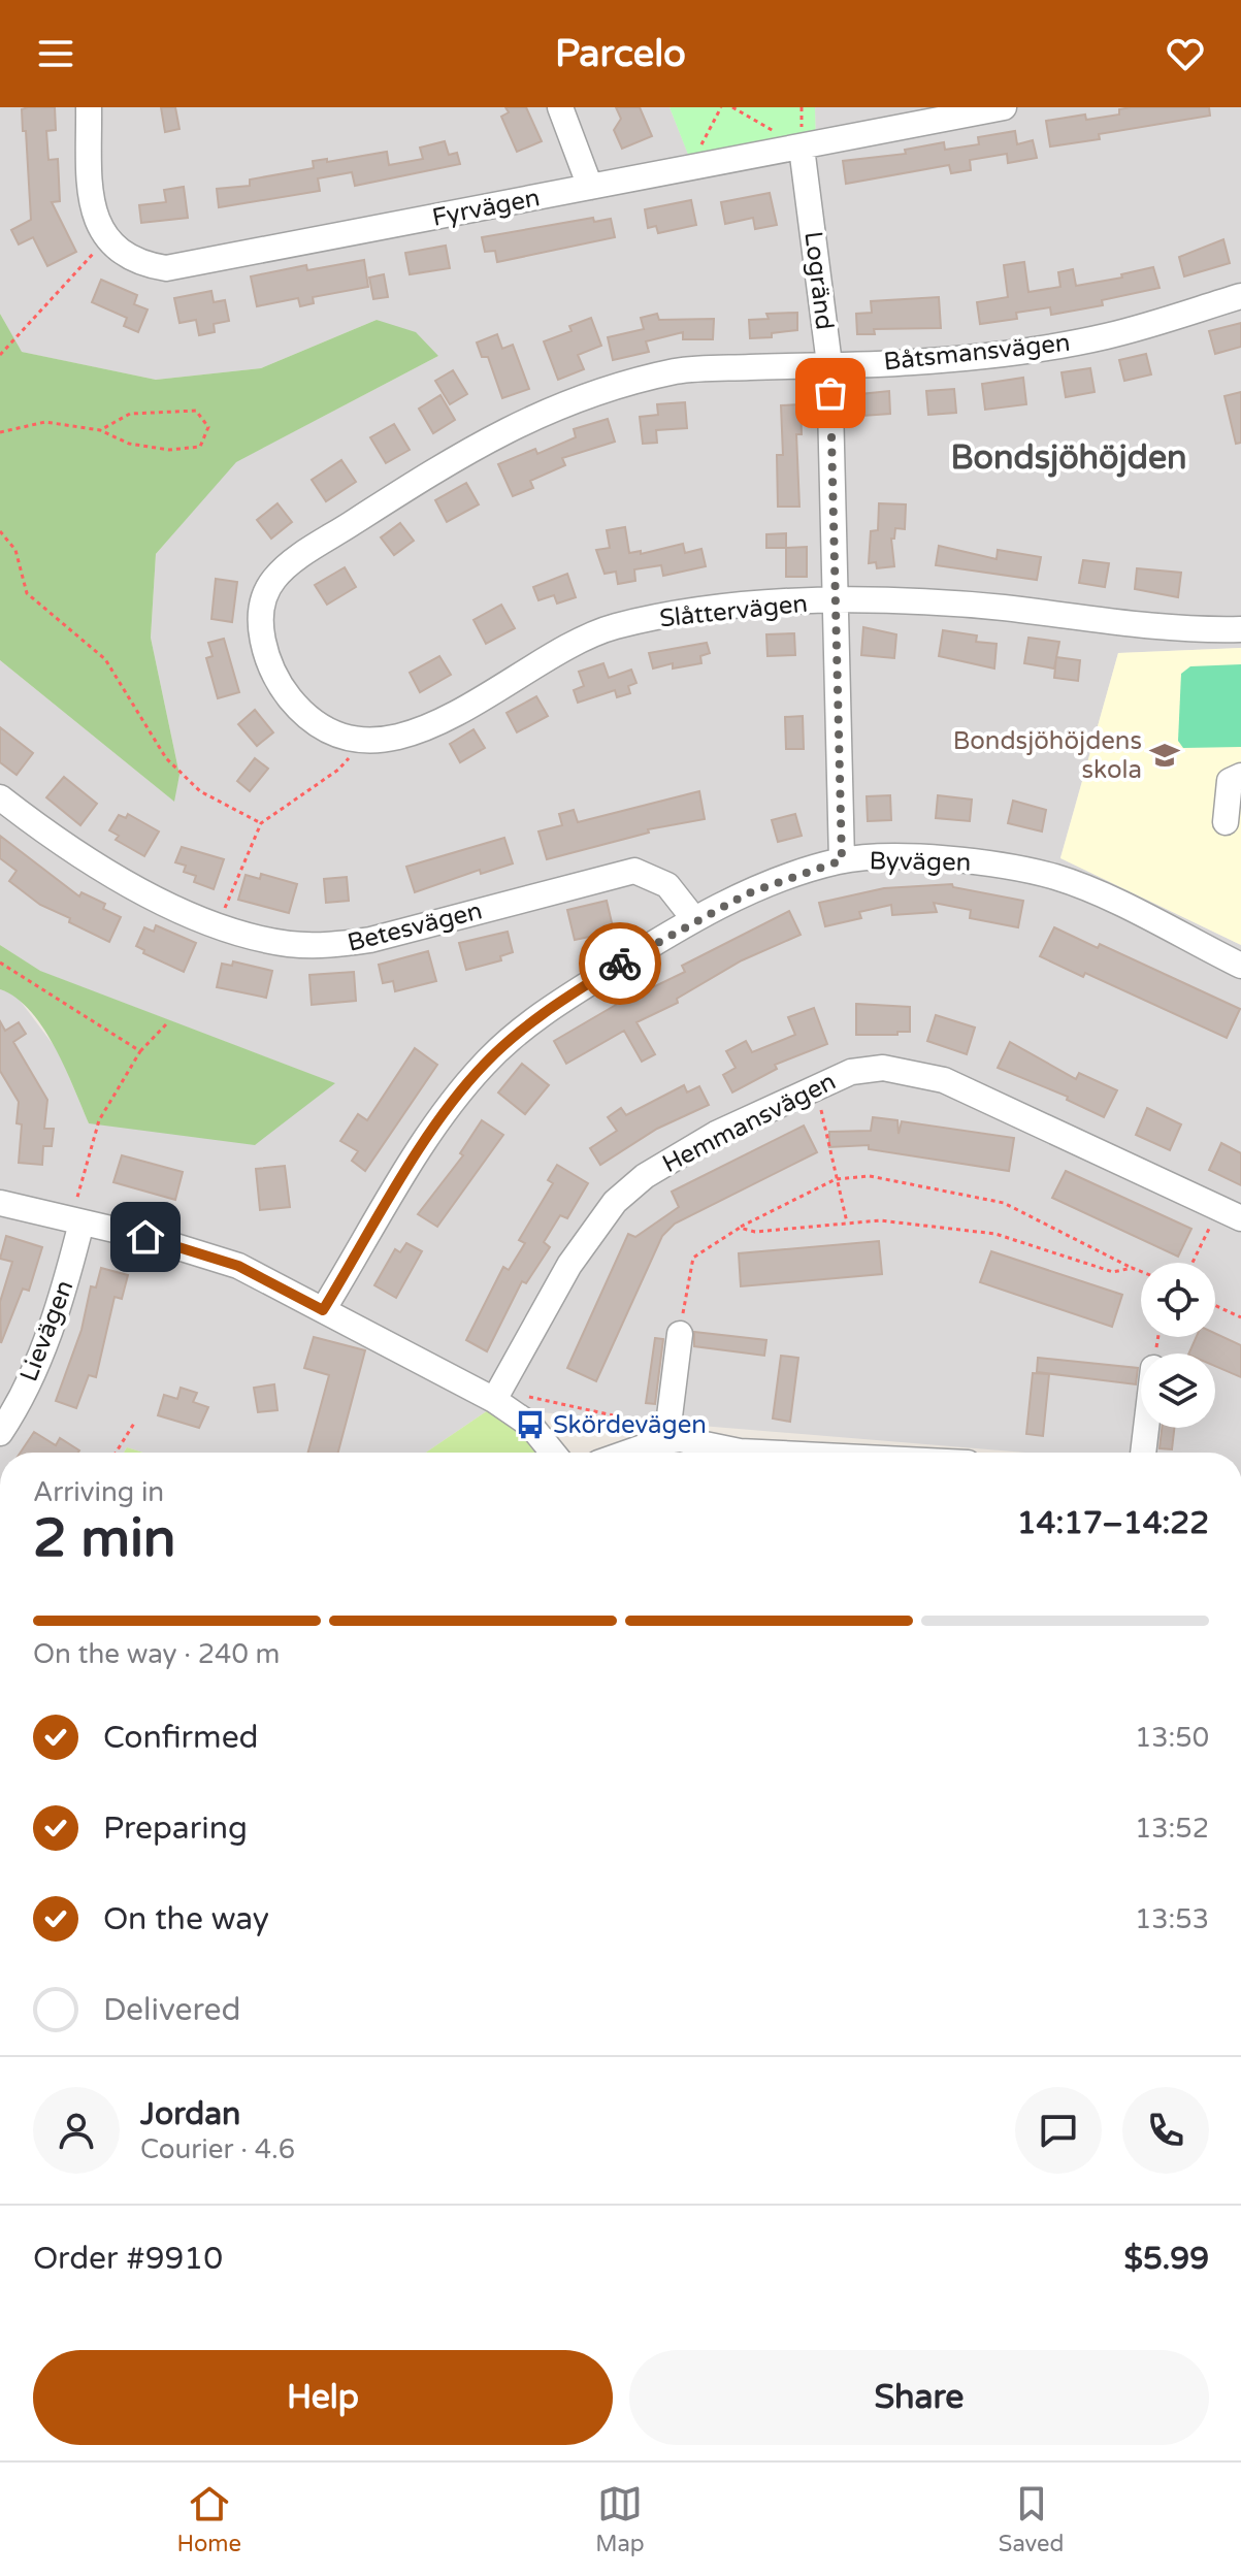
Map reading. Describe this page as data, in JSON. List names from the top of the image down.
{
  "streets": {
    "street": [
      "Fyrvägen",
      "Logränd",
      "Båtsmansvägen",
      "Slåttervägen",
      "Byvägen",
      "Betesvägen",
      "Hemmansvägen",
      "Lievägen"
    ]
  },
  "crossings": [
    ["Fyrvägen", "Logränd"],
    ["Logränd", "Båtsmansvägen"],
    ["Logränd", "Slåttervägen"],
    ["Logränd", "Byvägen"],
    ["Båtsmansvägen", "Slåttervägen"],
    ["Byvägen", "Betesvägen"]
  ],
  "districts": ["Bondsjöhöjden"],
  "places": {
    "school or university": ["Bondsjöhöjdens skola"],
    "bus stop": ["Skördevägen"]
  },
  "page": {
    "header": "Parcelo",
    "heading": ["2 min", "Arriving in", "14:17–14:22"],
    "panel": [
      "Jordan",
      "Courier · 4.6",
      "Order #9910",
      "$5.99"
    ],
    "bar": "On the way · 240 m",
    "list": [
      ["Confirmed", "13:50"],
      ["Preparing", "13:52"],
      ["On the way", "13:53"],
      "Delivered"
    ],
    "buttons": ["Help", "Share"],
    "tabs": ["Home", "Map", "Saved"]
  }
}
